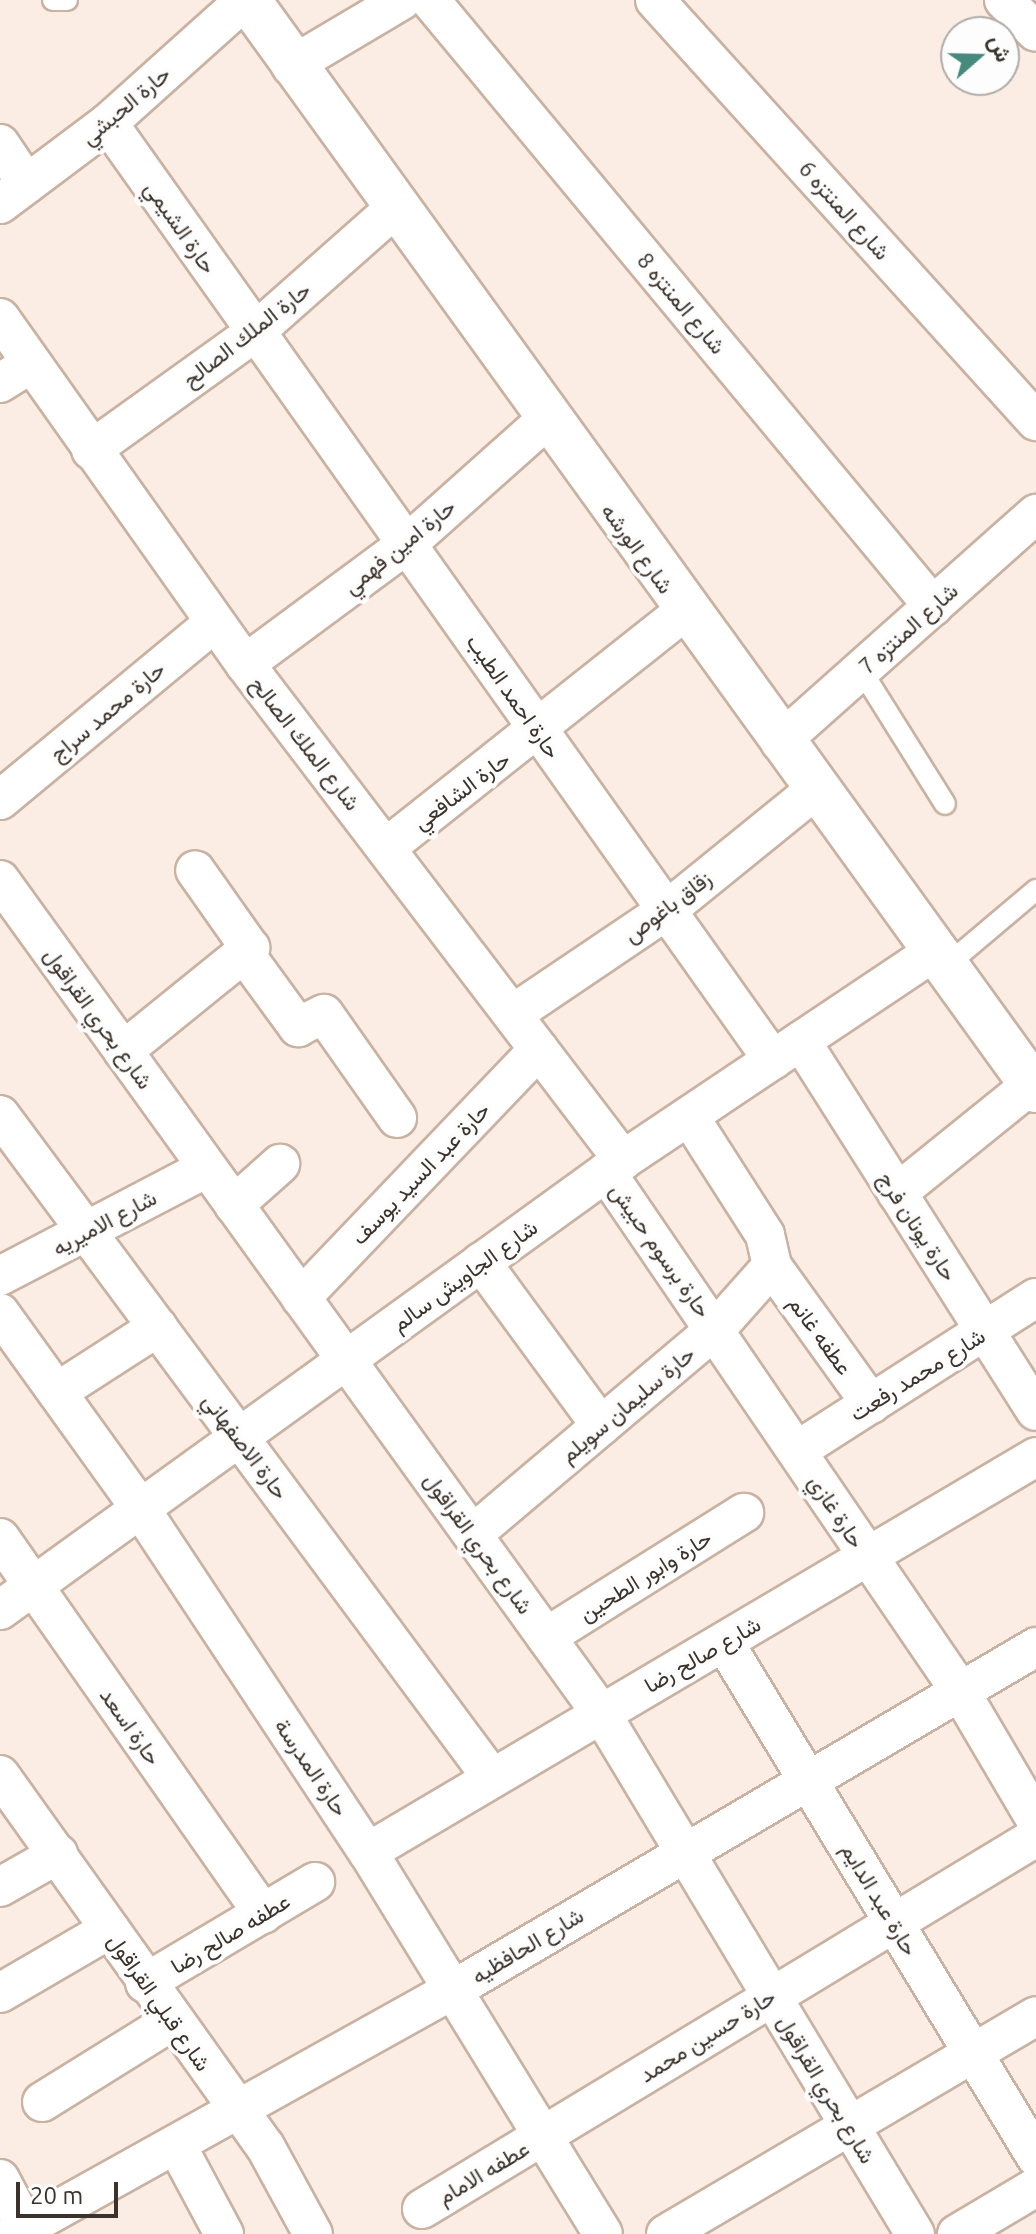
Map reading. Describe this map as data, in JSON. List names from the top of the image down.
{
  "streets": {
    "street": [
      "حارة الحبشي",
      "شارع المنتزه 6",
      "حارة الشيمي",
      "شارع المنتزه 8",
      "حارة الملك الصالح",
      "حارة امين فهمي",
      "شارع الورشه",
      "شارع المنتزه 7",
      "حارة احمد الطيب",
      "حارة محمد سراج",
      "شارع الملك الصالح",
      "حارة الشافعي",
      "زقاق باغوص",
      "شارع بحري القراقول",
      "حارة عبد السيد يوسف",
      "شارع الاميريه",
      "حارة يونان فرج",
      "حارة برسوم حبيش",
      "شارع الجاويش سالم",
      "عطفه غانم",
      "شارع محمد رفعت",
      "حارة سليمان سويلم",
      "حارة الاصفهاني",
      "حارة غازي",
      "حارة وابور الطحين",
      "شارع صالح رضا",
      "حارة اسعد",
      "حارة المدرسة",
      "حارة عبد الدايم",
      "عطفه صالح رضا",
      "شارع الحافظيه",
      "شارع قبلي القراقول",
      "حارة حسين محمد",
      "عطفه الامام"
    ]
  },
  "crossings": [
    ["حارة الحبشي", "حارة الشيمي"],
    ["حارة الحبشي", "شارع الورشه"],
    ["حارة الشيمي", "حارة الملك الصالح"],
    ["حارة الشيمي", "حارة احمد الطيب"],
    ["شارع المنتزه 8", "شارع المنتزه 7"],
    ["حارة الملك الصالح", "شارع الورشه"],
    ["حارة الملك الصالح", "حارة احمد الطيب"],
    ["حارة الملك الصالح", "شارع الملك الصالح"],
    ["حارة امين فهمي", "شارع الورشه"],
    ["حارة امين فهمي", "حارة احمد الطيب"],
    ["حارة امين فهمي", "شارع الملك الصالح"],
    ["شارع الورشه", "شارع المنتزه 7"],
    ["شارع الورشه", "حارة الشافعي"],
    ["شارع الورشه", "زقاق باغوص"],
    ["شارع الورشه", "شارع الجاويش سالم"],
    ["حارة احمد الطيب", "حارة الشافعي"],
    ["حارة احمد الطيب", "زقاق باغوص"],
    ["حارة احمد الطيب", "حارة يونان فرج"],
    ["حارة احمد الطيب", "شارع الجاويش سالم"],
    ["حارة محمد سراج", "شارع الملك الصالح"],
    ["شارع الملك الصالح", "حارة الشافعي"],
    ["شارع الملك الصالح", "زقاق باغوص"],
    ["شارع الملك الصالح", "حارة عبد السيد يوسف"],
    ["شارع الملك الصالح", "حارة برسوم حبيش"],
    ["شارع الملك الصالح", "شارع الجاويش سالم"],
    ["شارع بحري القراقول", "حارة عبد السيد يوسف"],
    ["شارع بحري القراقول", "شارع الاميريه"],
    ["شارع بحري القراقول", "شارع الجاويش سالم"],
    ["شارع بحري القراقول", "حارة سليمان سويلم"],
    ["شارع بحري القراقول", "حارة وابور الطحين"],
    ["شارع بحري القراقول", "شارع صالح رضا"],
    ["شارع بحري القراقول", "شارع الحافظيه"],
    ["شارع بحري القراقول", "حارة حسين محمد"],
    ["شارع الاميريه", "حارة الاصفهاني"],
    ["حارة يونان فرج", "شارع الجاويش سالم"],
    ["حارة يونان فرج", "شارع محمد رفعت"],
    ["حارة برسوم حبيش", "شارع الجاويش سالم"],
    ["حارة برسوم حبيش", "حارة سليمان سويلم"],
    ["حارة برسوم حبيش", "حارة غازي"],
    ["شارع الجاويش سالم", "عطفه غانم"],
    ["شارع الجاويش سالم", "حارة الاصفهاني"],
    ["شارع الجاويش سالم", "حارة اسعد"],
    ["شارع الجاويش سالم", "حارة المدرسة"],
    ["عطفه غانم", "شارع محمد رفعت"],
    ["عطفه غانم", "حارة سليمان سويلم"],
    ["شارع محمد رفعت", "حارة غازي"],
    ["حارة سليمان سويلم", "حارة غازي"],
    ["حارة الاصفهاني", "شارع صالح رضا"],
    ["حارة غازي", "شارع صالح رضا"],
    ["حارة غازي", "شارع الحافظيه"],
    ["شارع صالح رضا", "حارة المدرسة"],
    ["شارع صالح رضا", "حارة عبد الدايم"],
    ["حارة اسعد", "عطفه صالح رضا"],
    ["حارة المدرسة", "شارع الحافظيه"],
    ["حارة المدرسة", "حارة حسين محمد"],
    ["حارة المدرسة", "عطفه الامام"],
    ["حارة عبد الدايم", "شارع الحافظيه"],
    ["حارة عبد الدايم", "حارة حسين محمد"],
    ["عطفه صالح رضا", "شارع قبلي القراقول"],
    ["شارع الحافظيه", "شارع قبلي القراقول"],
    ["حارة حسين محمد", "عطفه الامام"]
  ],
  "scale_bar": "20 m",
  "north": "right"
}
